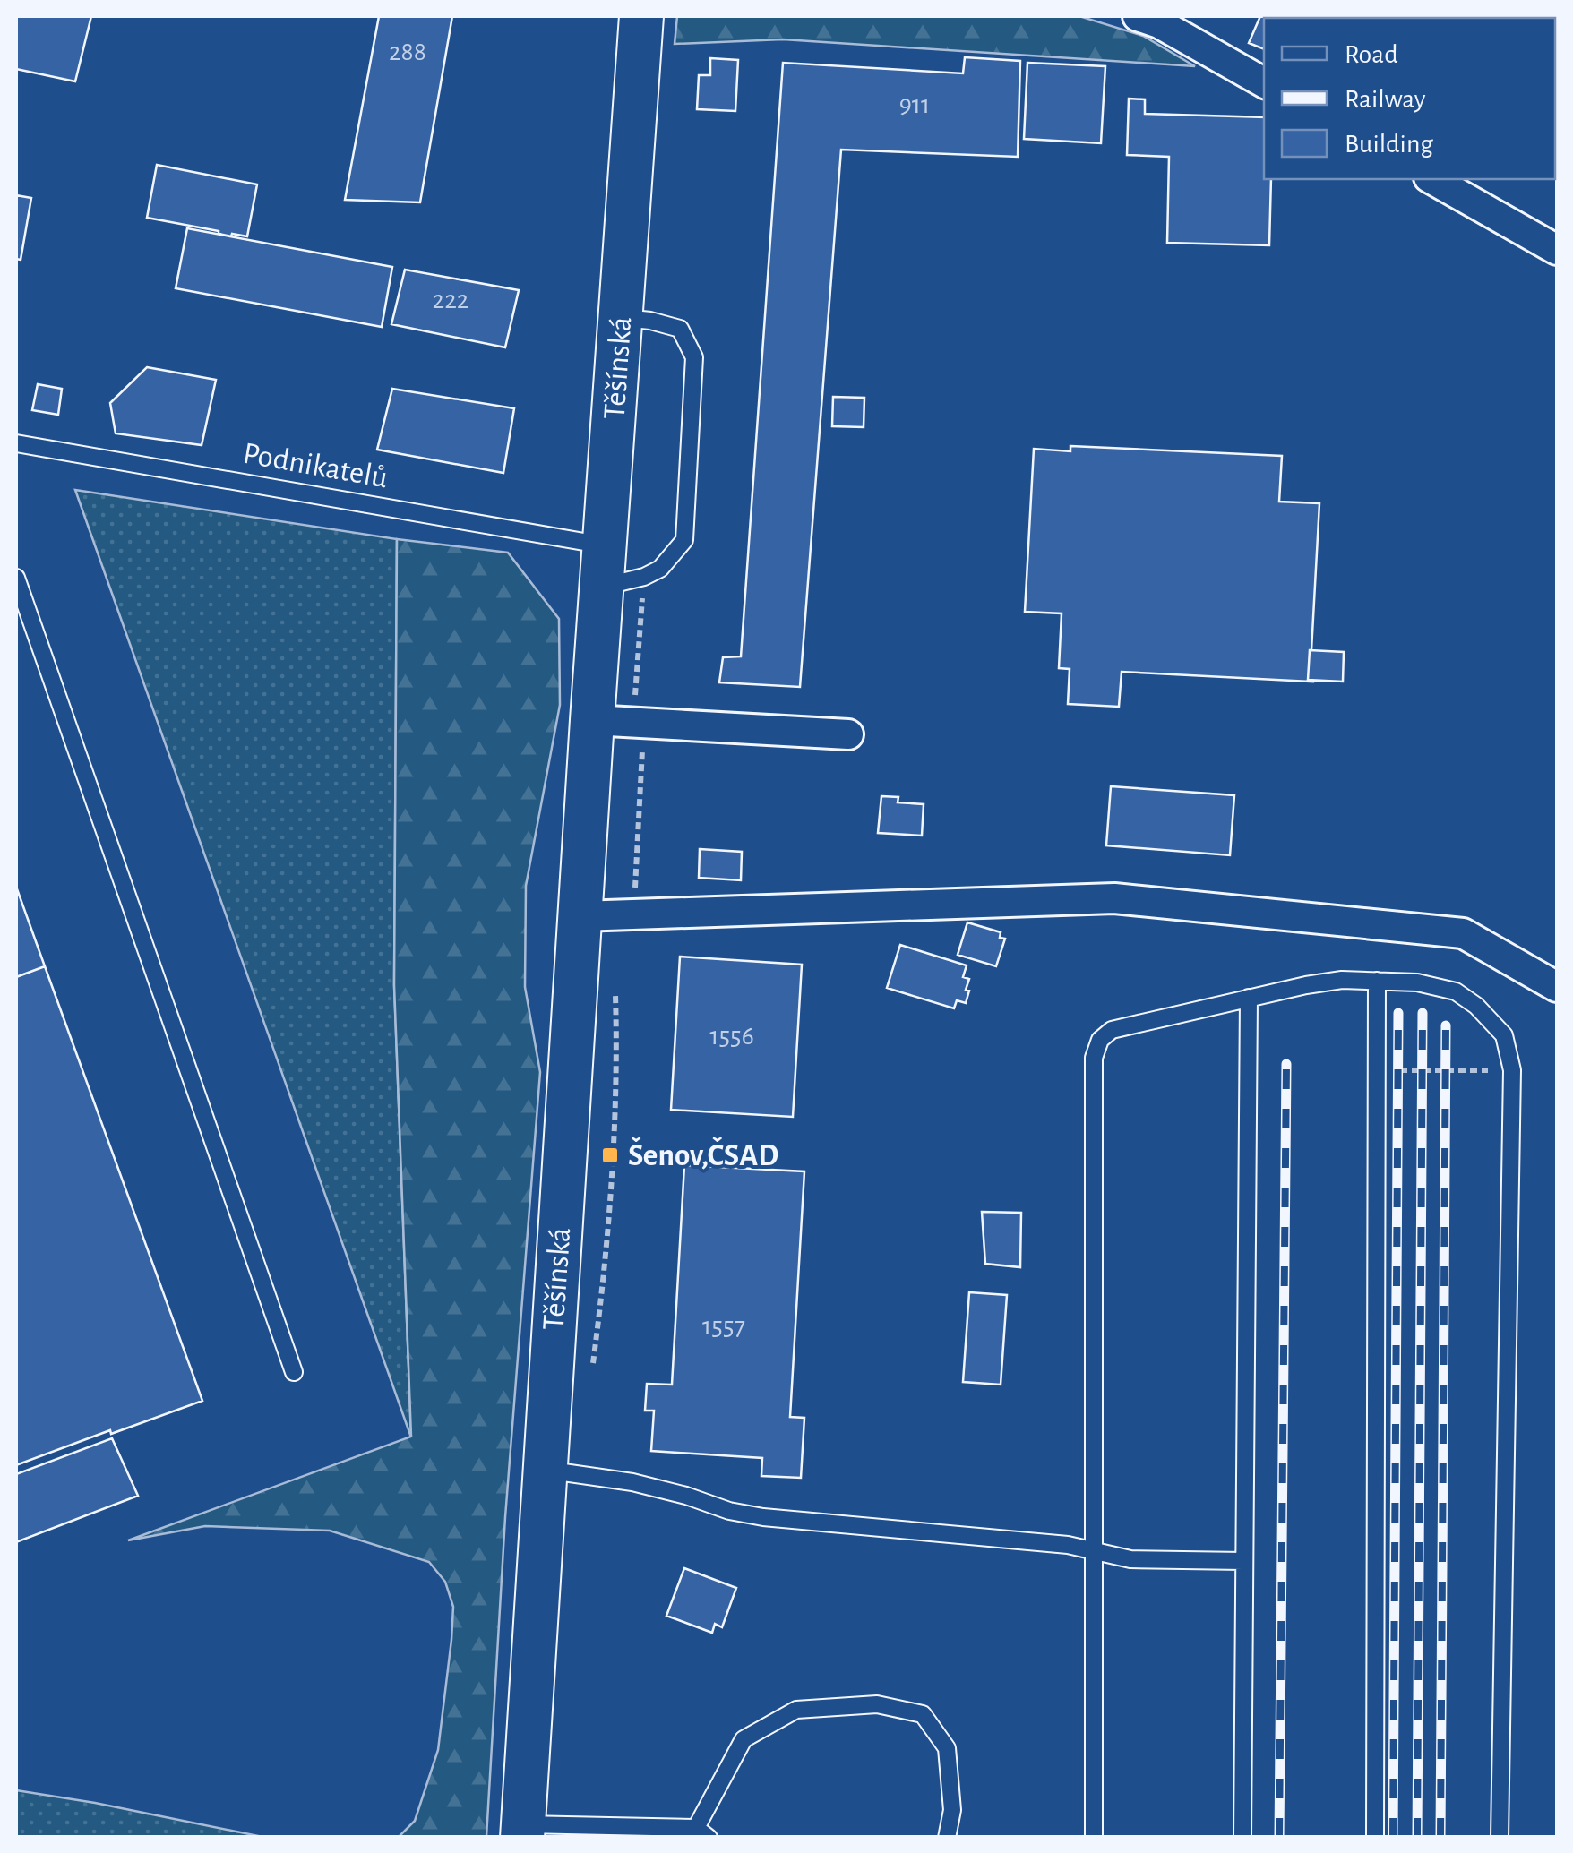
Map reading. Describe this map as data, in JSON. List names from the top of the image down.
{
  "streets": {
    "main road": ["Těšínská"],
    "lane": ["Podnikatelů"]
  },
  "crossings": [
    ["Těšínská", "Podnikatelů"]
  ],
  "places": {
    "transit": ["Šenov,ČSAD"]
  },
  "house_numbers": [
    "288",
    "911",
    "222",
    "1556",
    "1557"
  ],
  "legend": ["Road", "Railway", "Building"]
}
